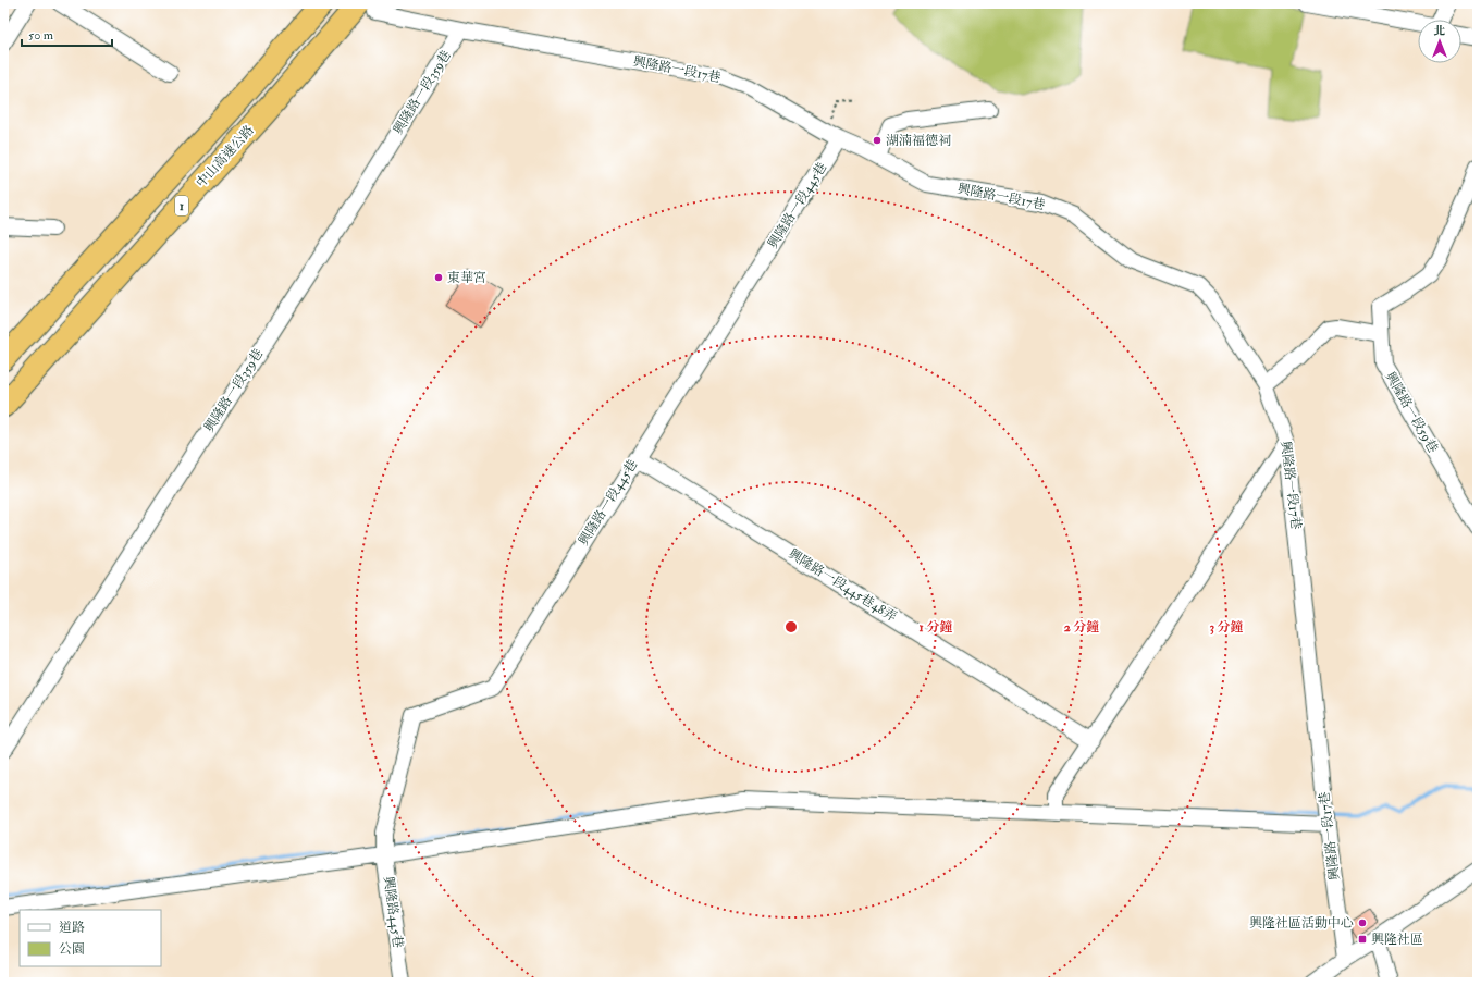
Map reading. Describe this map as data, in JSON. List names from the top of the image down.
{
  "streets": {
    "highway": ["中山高速公路", "1"],
    "street": [
      "興隆路一段17巷",
      "興隆路一段359巷",
      "興隆路一段445巷",
      "興隆路一段59巷",
      "興隆路一段445巷48弄",
      "興隆路445巷"
    ]
  },
  "crossings": [
    ["興隆路一段17巷", "興隆路一段359巷"],
    ["興隆路一段17巷", "中山高速公路"],
    ["興隆路一段17巷", "興隆路一段445巷"],
    ["興隆路一段445巷", "興隆路一段445巷48弄"],
    ["興隆路一段445巷", "興隆路445巷"]
  ],
  "places": {
    "other": ["湖湳福德祠", "東華宮", "興隆社區活動中心"],
    "transit": ["興隆社區"]
  },
  "legend": ["道路", "公園"],
  "scale_bar": "50 m",
  "north": "top",
  "rings": ["1 分鐘", "2 分鐘", "3 分鐘"]
}
